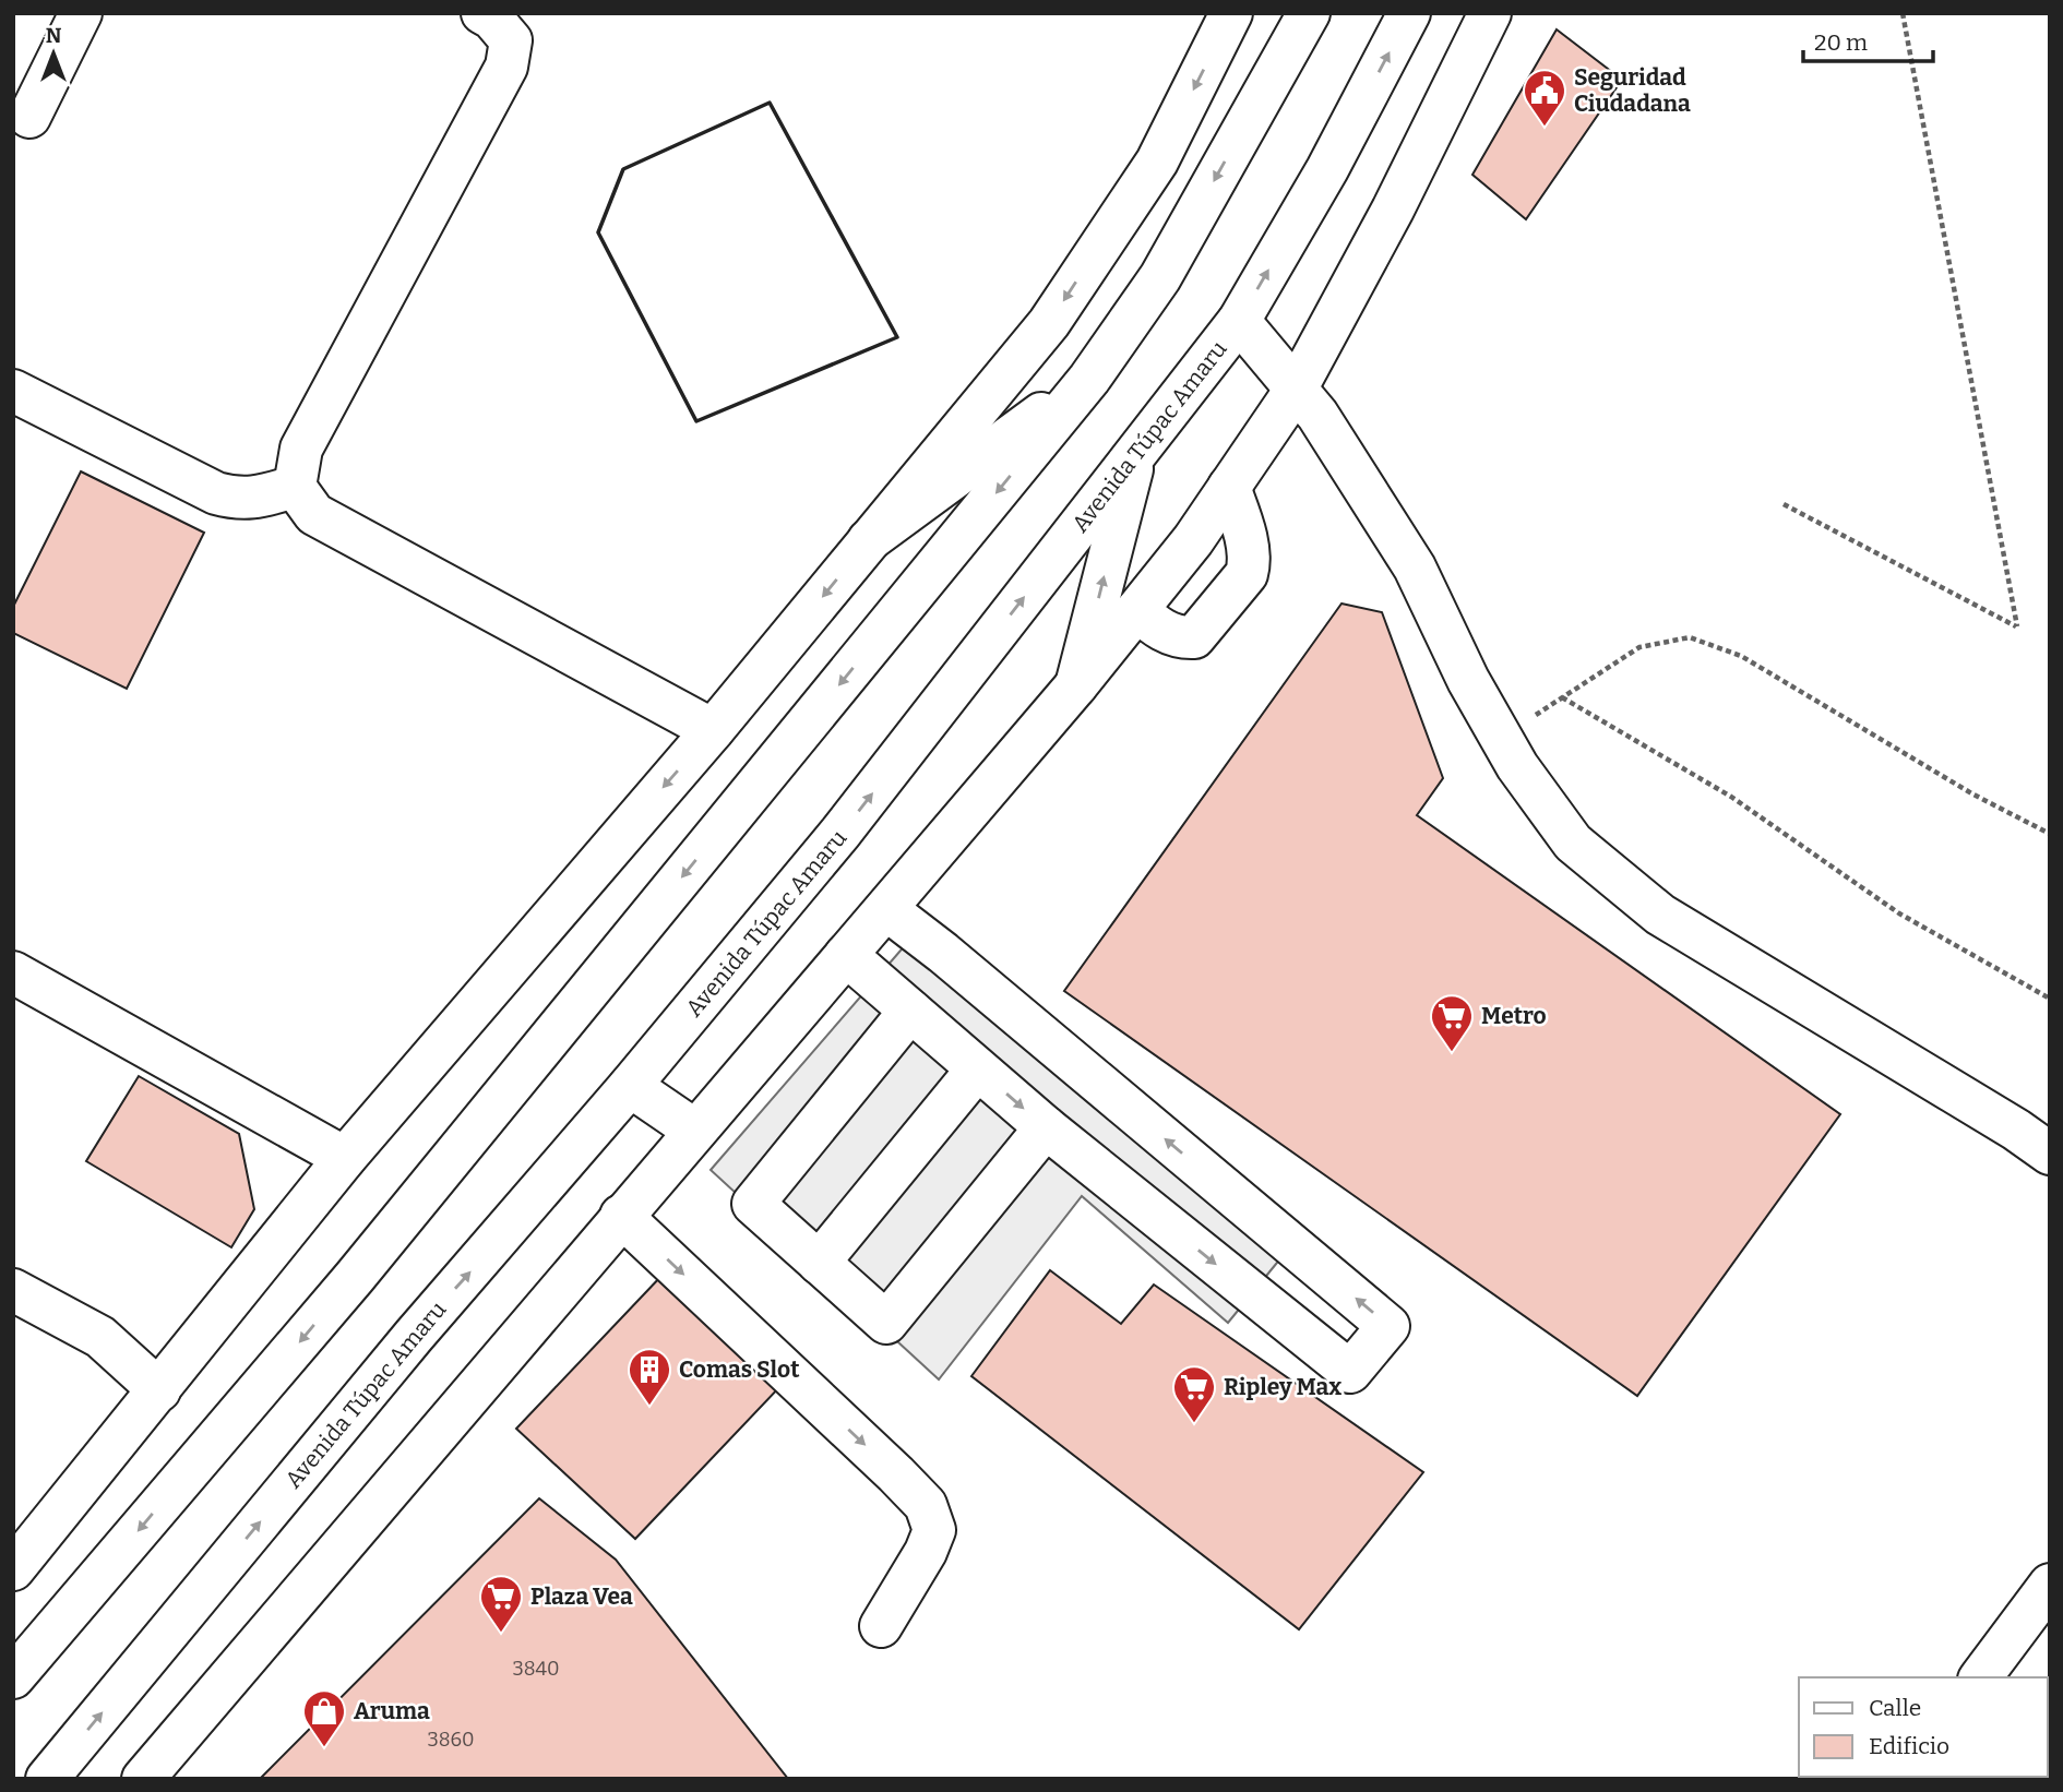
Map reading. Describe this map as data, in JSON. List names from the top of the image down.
{
  "streets": {
    "main road": ["Avenida Túpac Amaru"]
  },
  "places": {
    "public building": ["Seguridad Ciudadana"],
    "supermarket": ["Metro", "Ripley Max", "Plaza Vea"],
    "building": ["Comas Slot"],
    "shop": ["Aruma"]
  },
  "house_numbers": ["3840", "3860"],
  "legend": ["Calle", "Edificio"],
  "scale_bar": "20 m",
  "north": "top"
}
